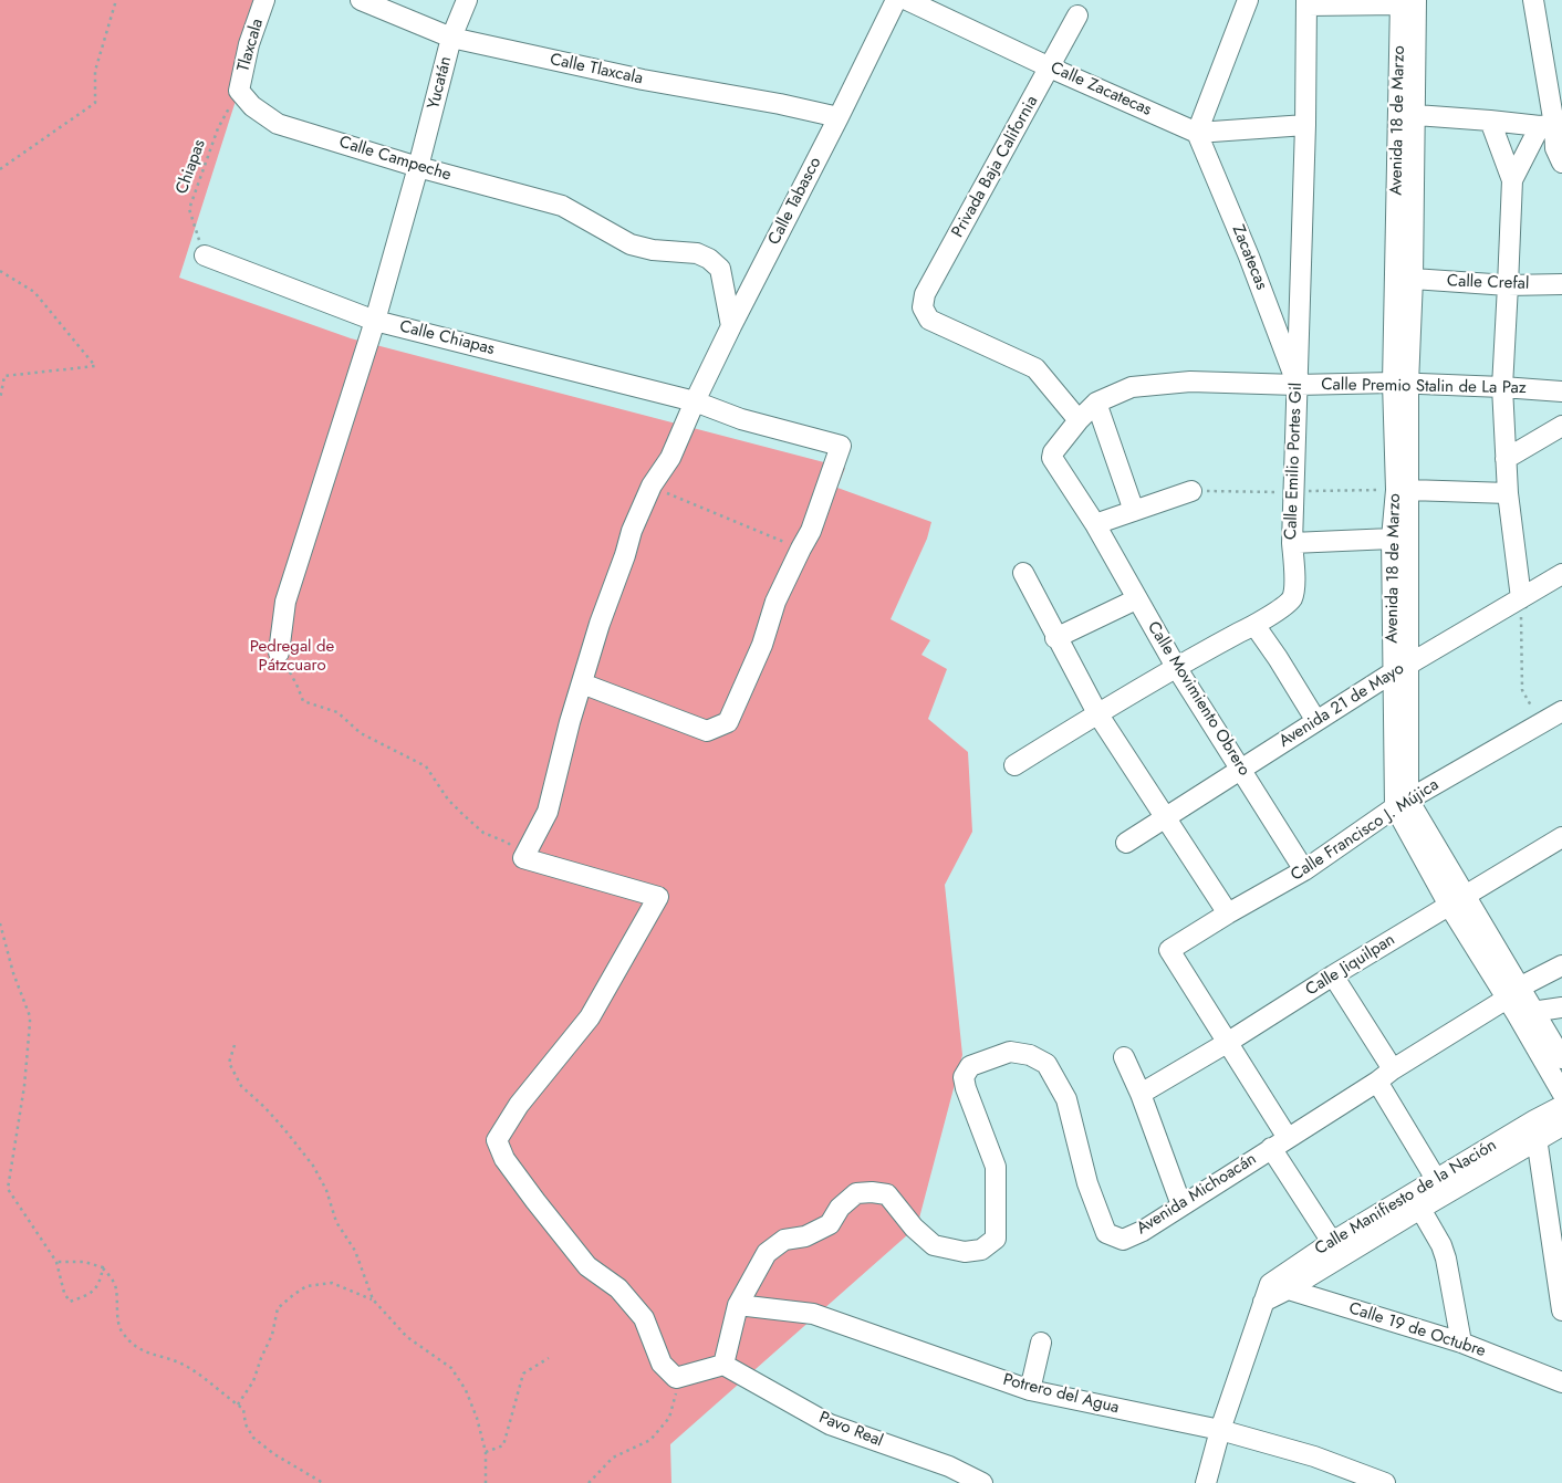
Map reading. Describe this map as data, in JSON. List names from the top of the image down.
{
  "streets": {
    "street": [
      "Tlaxcala",
      "Calle Tlaxcala",
      "Yucatán",
      "Calle Zacatecas",
      "Avenida 18 de Marzo",
      "Calle Campeche",
      "Privada Baja California",
      "Calle Tabasco",
      "Zacatecas",
      "Calle Crefal",
      "Calle Chiapas",
      "Calle Premio Stalin de La Paz",
      "Calle Emilio Portes Gil",
      "Calle Movimiento Obrero",
      "Avenida 21 de Mayo",
      "Calle Francisco J. Mújica",
      "Calle Jiquilpan",
      "Avenida Michoacán",
      "Calle Manifiesto de la Nación",
      "Calle 19 de Octubre",
      "Potrero del Agua",
      "Pavo Real"
    ],
    "path": ["Chiapas"]
  },
  "crossings": [
    ["Tlaxcala", "Calle Campeche"],
    ["Tlaxcala", "Chiapas"],
    ["Calle Tlaxcala", "Yucatán"],
    ["Calle Tlaxcala", "Calle Tabasco"],
    ["Yucatán", "Calle Campeche"],
    ["Yucatán", "Calle Chiapas"],
    ["Calle Zacatecas", "Privada Baja California"],
    ["Calle Zacatecas", "Zacatecas"],
    ["Calle Zacatecas", "Calle Emilio Portes Gil"],
    ["Avenida 18 de Marzo", "Calle Crefal"],
    ["Avenida 18 de Marzo", "Calle Premio Stalin de La Paz"],
    ["Avenida 18 de Marzo", "Avenida 21 de Mayo"],
    ["Avenida 18 de Marzo", "Calle Francisco J. Mújica"],
    ["Avenida 18 de Marzo", "Calle Jiquilpan"],
    ["Avenida 18 de Marzo", "Avenida Michoacán"],
    ["Calle Campeche", "Chiapas"],
    ["Calle Campeche", "Calle Tabasco"],
    ["Chiapas", "Calle Chiapas"],
    ["Privada Baja California", "Calle Premio Stalin de La Paz"],
    ["Calle Tabasco", "Calle Chiapas"],
    ["Zacatecas", "Calle Premio Stalin de La Paz"],
    ["Zacatecas", "Calle Emilio Portes Gil"],
    ["Calle Premio Stalin de La Paz", "Calle Emilio Portes Gil"],
    ["Calle Premio Stalin de La Paz", "Calle Movimiento Obrero"],
    ["Calle Emilio Portes Gil", "Calle Movimiento Obrero"],
    ["Calle Movimiento Obrero", "Avenida 21 de Mayo"],
    ["Calle Movimiento Obrero", "Calle Francisco J. Mújica"],
    ["Calle Francisco J. Mújica", "Calle Jiquilpan"],
    ["Avenida Michoacán", "Potrero del Agua"],
    ["Calle Manifiesto de la Nación", "Calle 19 de Octubre"]
  ],
  "parks": ["Pedregal de Pátzcuaro"]
}
